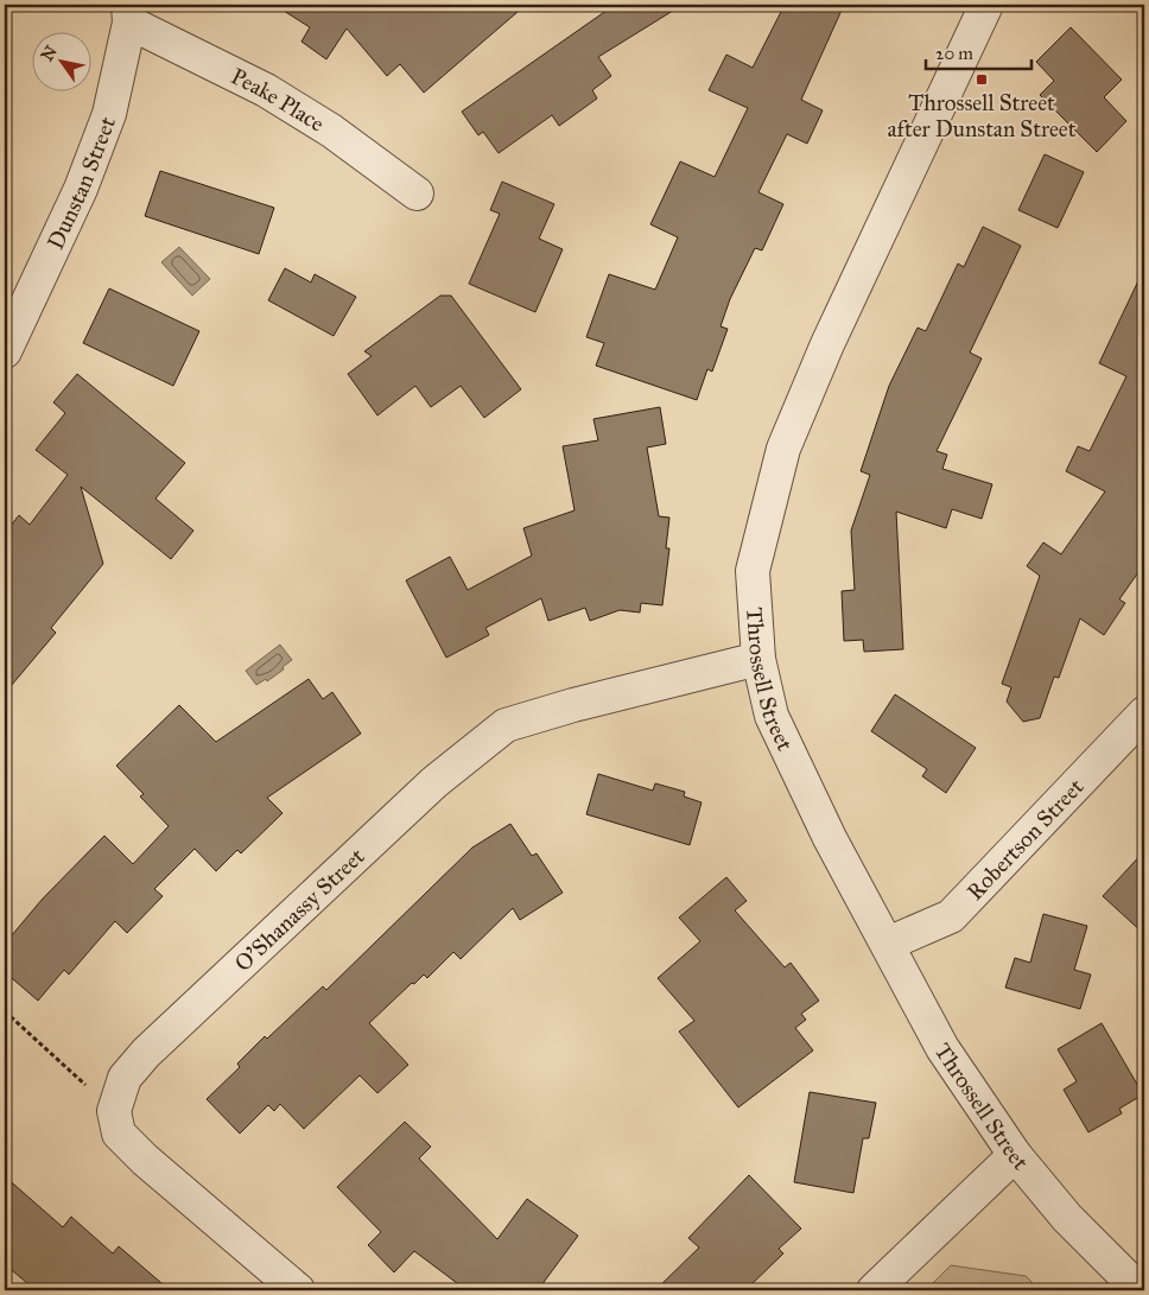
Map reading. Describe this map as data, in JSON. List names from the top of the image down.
{
  "streets": {
    "street": [
      "Peake Place",
      "Dunstan Street",
      "Throssell Street",
      "Robertson Street",
      "O'Shanassy Street"
    ]
  },
  "crossings": [
    ["Peake Place", "Dunstan Street"],
    ["Throssell Street", "Robertson Street"],
    ["Throssell Street", "O'Shanassy Street"]
  ],
  "places": {
    "transit": ["Throssell Street after Dunstan Street"]
  },
  "scale_bar": "20 m",
  "north": "top left"
}
